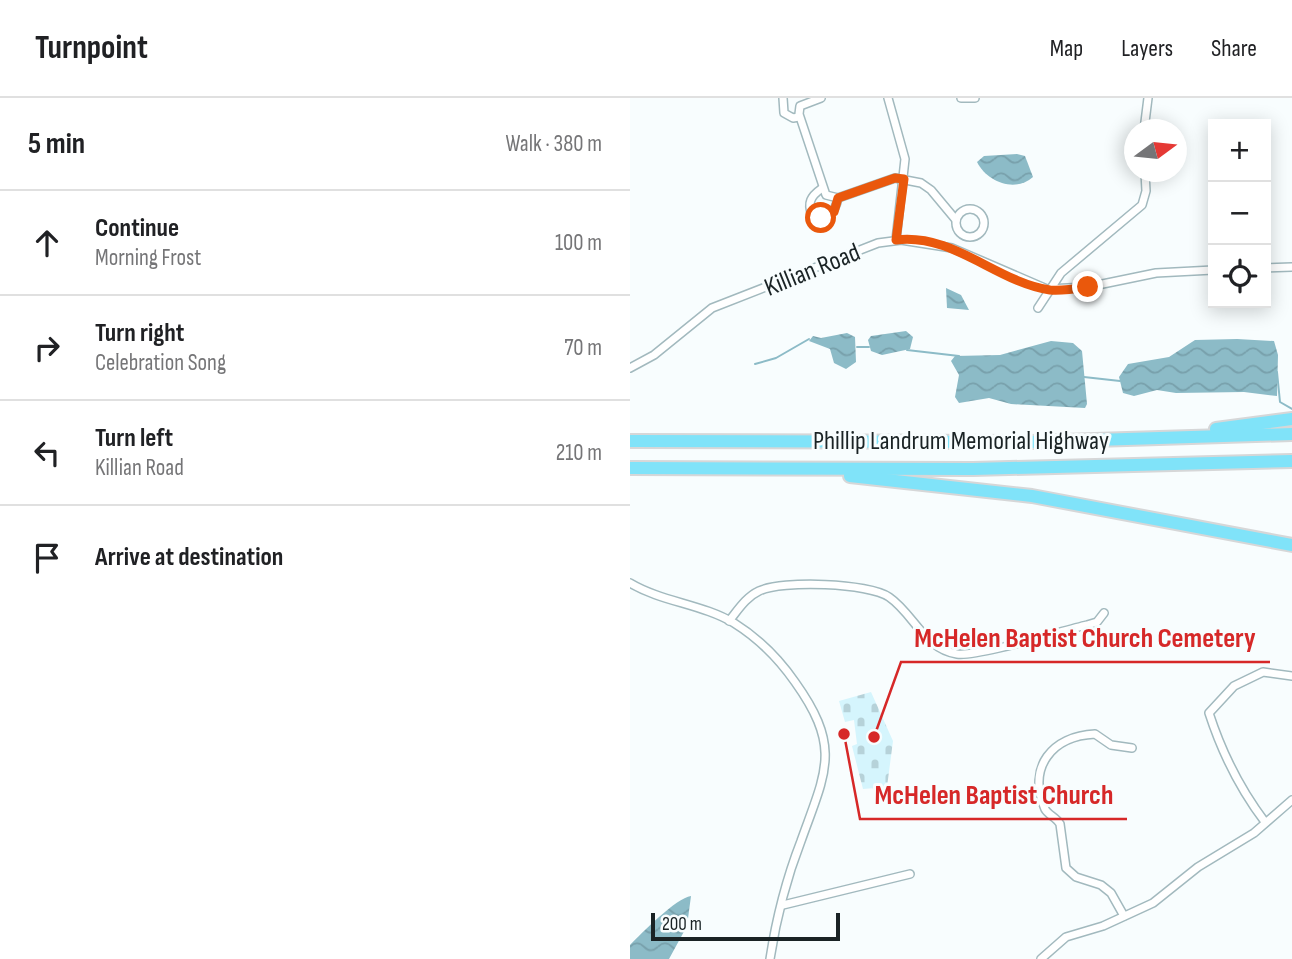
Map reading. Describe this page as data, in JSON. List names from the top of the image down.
{
  "streets": {
    "highway": ["Phillip Landrum Memorial Highway"],
    "street": ["Killian Road"]
  },
  "places": ["McHelen Baptist Church", "McHelen Baptist Church Cemetery"],
  "scale_bar": "200 m",
  "north": "right",
  "page": {
    "header": "Turnpoint",
    "nav": ["Map", "Layers", "Share"],
    "heading": ["5 min", "Walk · 380 m"],
    "map_buttons": ["+", "−"],
    "list": [
      ["Continue", "Morning Frost", "100 m"],
      ["Turn right", "Celebration Song", "70 m"],
      ["Turn left", "Killian Road", "210 m"],
      "Arrive at destination"
    ],
    "scale": "200 m"
  }
}
